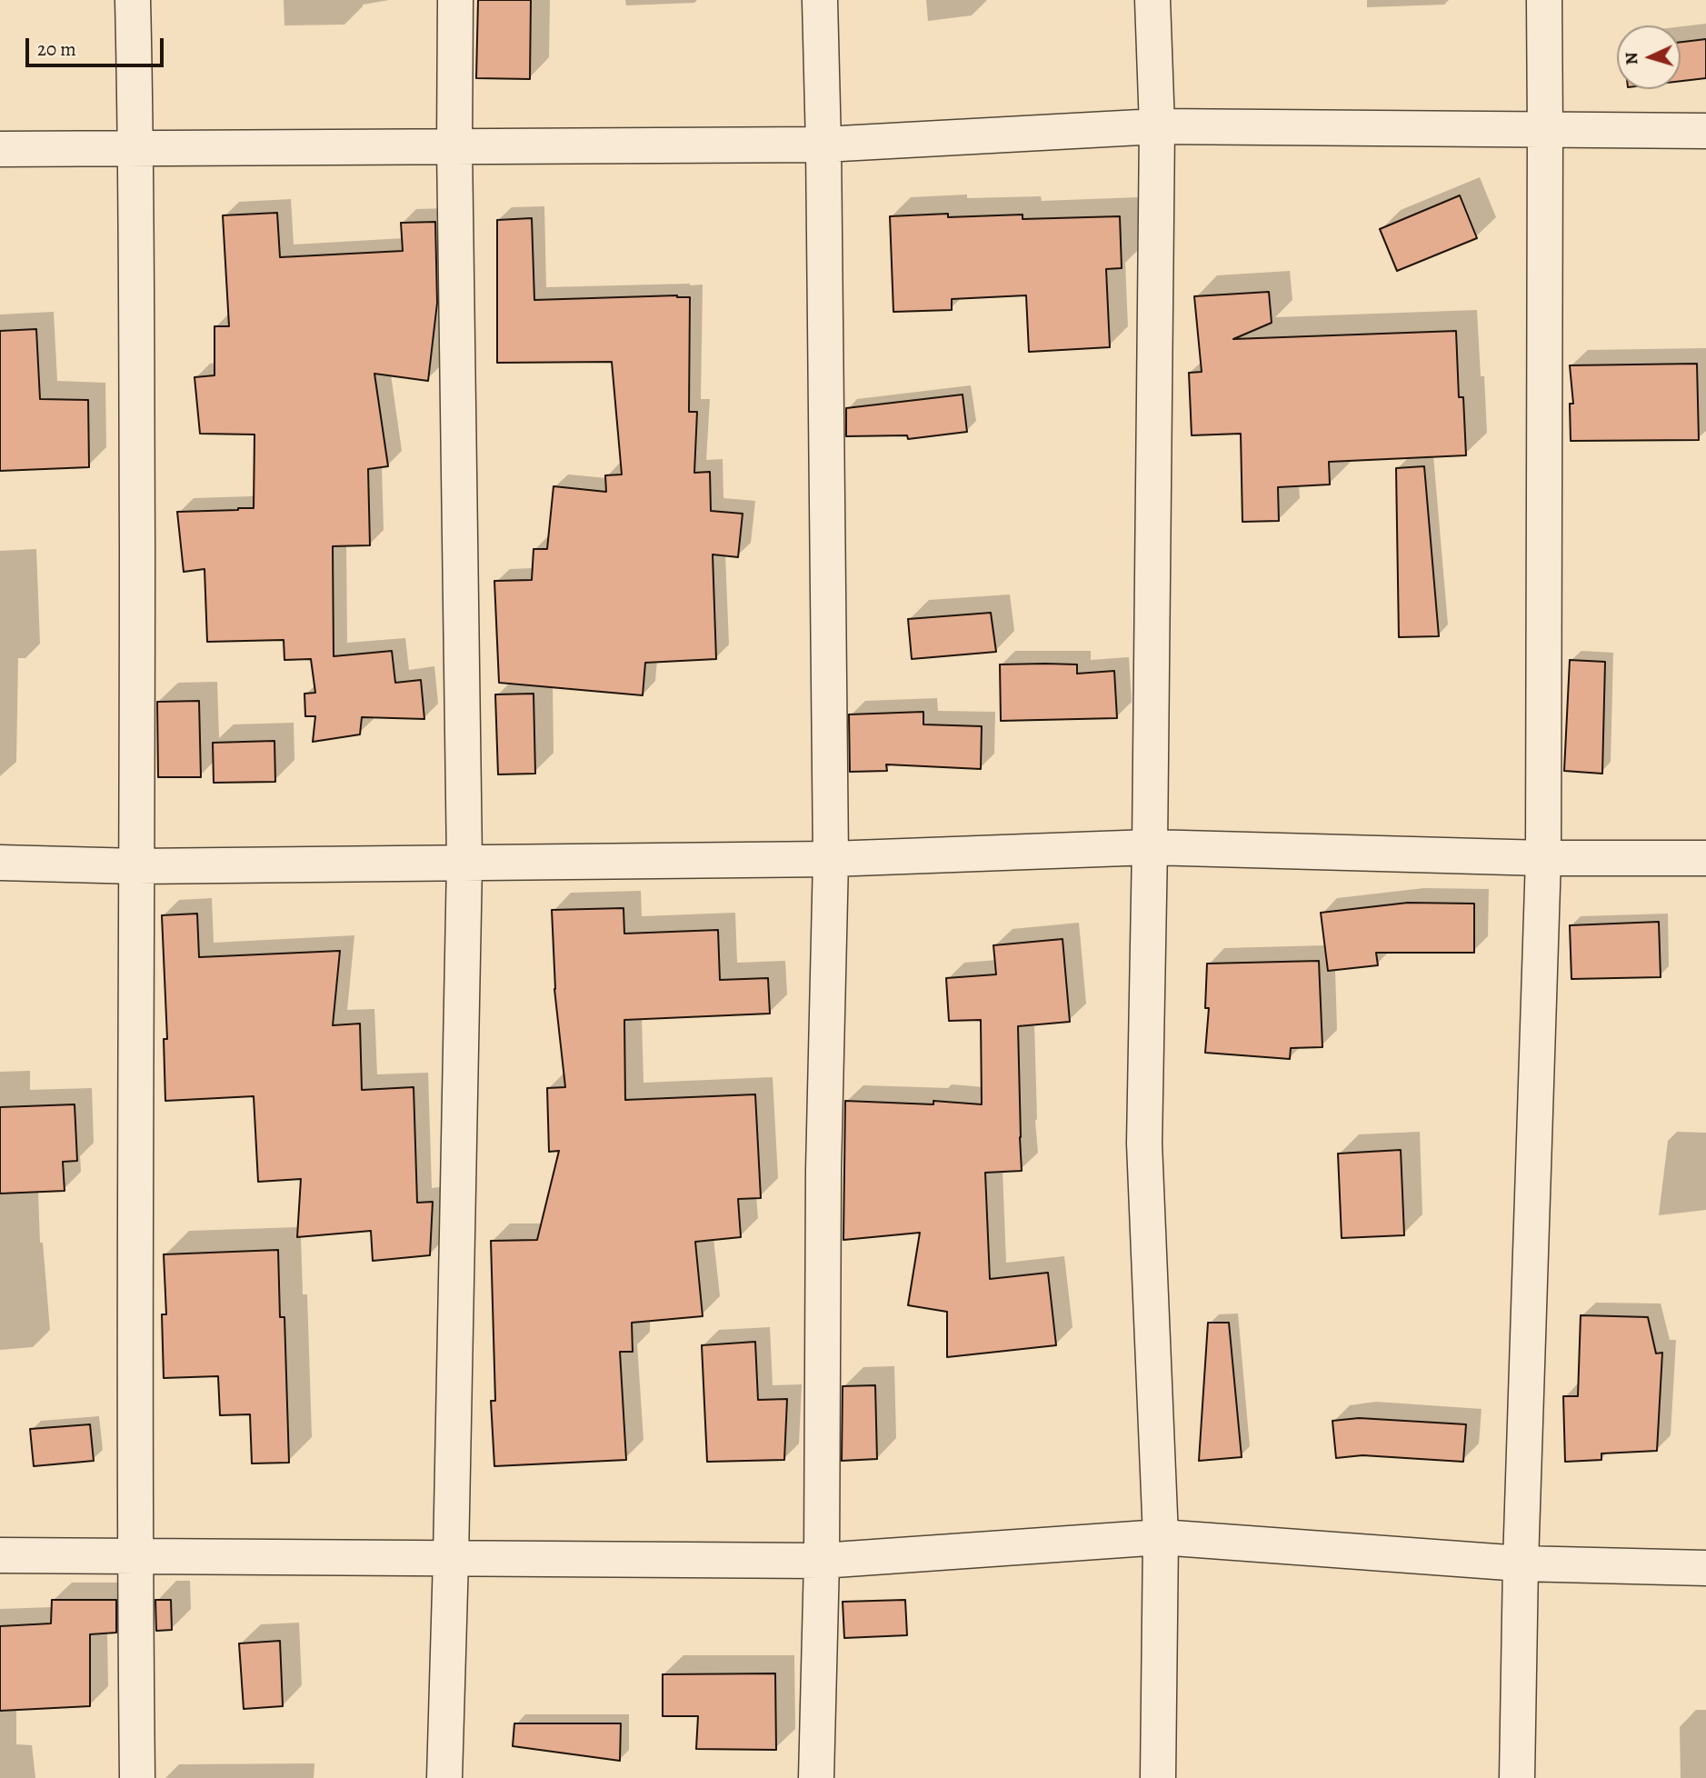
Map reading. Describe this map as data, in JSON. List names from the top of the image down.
{
  "scale_bar": "20 m",
  "north": "left"
}
